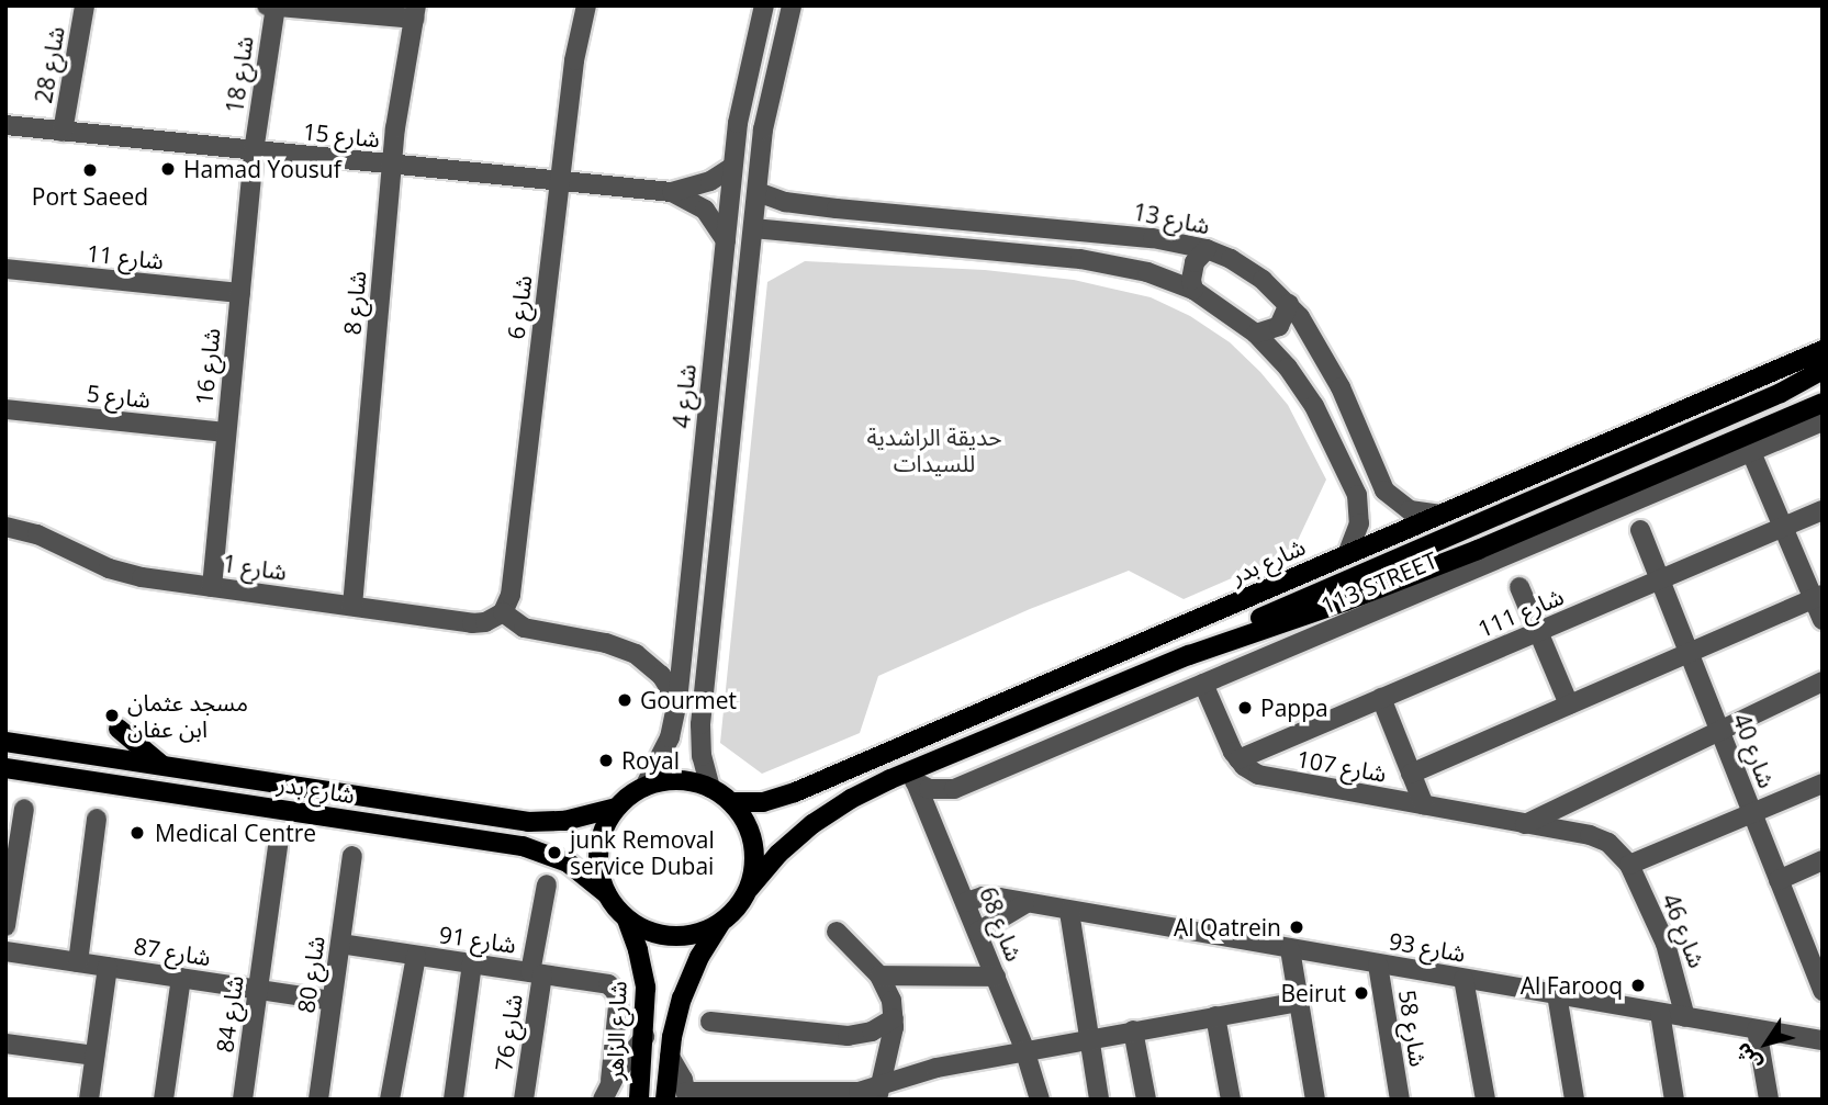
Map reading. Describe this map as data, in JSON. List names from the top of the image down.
{
  "streets": {
    "main road": ["شارع بدر", "شارع الزاهر"],
    "street": [
      "شارع 28",
      "شارع 18",
      "شارع 15",
      "شارع 13",
      "شارع 11",
      "شارع 8",
      "شارع 6",
      "شارع 16",
      "شارع 5",
      "شارع 4",
      "شارع 1",
      "113 STREET",
      "شارع 111",
      "شارع 40",
      "شارع 107",
      "شارع 68",
      "شارع 46",
      "شارع 91",
      "شارع 93",
      "شارع 87",
      "شارع 80",
      "شارع 84",
      "شارع 58",
      "شارع 76"
    ]
  },
  "crossings": [
    ["شارع 28", "شارع 15"],
    ["شارع 18", "شارع 15"],
    ["شارع 18", "شارع 16"],
    ["شارع 15", "شارع 8"],
    ["شارع 15", "شارع 6"],
    ["شارع 15", "شارع 16"],
    ["شارع 15", "شارع 4"],
    ["شارع 13", "شارع بدر"],
    ["شارع 11", "شارع 16"],
    ["شارع 8", "شارع 1"],
    ["شارع 6", "شارع 1"],
    ["شارع 16", "شارع 5"],
    ["شارع 16", "شارع 1"],
    ["شارع 4", "شارع بدر"],
    ["شارع 4", "شارع الزاهر"],
    ["شارع بدر", "شارع الزاهر"],
    ["شارع 111", "شارع 40"],
    ["شارع 111", "شارع 107"],
    ["شارع 107", "شارع 46"],
    ["شارع 68", "شارع 93"],
    ["شارع 46", "شارع 93"],
    ["شارع 91", "شارع 80"],
    ["شارع 91", "شارع 76"],
    ["شارع 93", "شارع 58"],
    ["شارع 87", "شارع 80"],
    ["شارع 87", "شارع 84"]
  ],
  "parks": ["حديقة الراشدية للسيدات"],
  "places": [
    "Hamad Yousuf",
    "Port Saeed",
    "Gourmet",
    "Pappa",
    "مسجد عثمان ابن عفان",
    "Royal",
    "Medical Centre",
    "junk Removal service Dubai",
    "Al Qatrein",
    "Al Farooq",
    "Beirut"
  ],
  "north": "bottom left"
}
